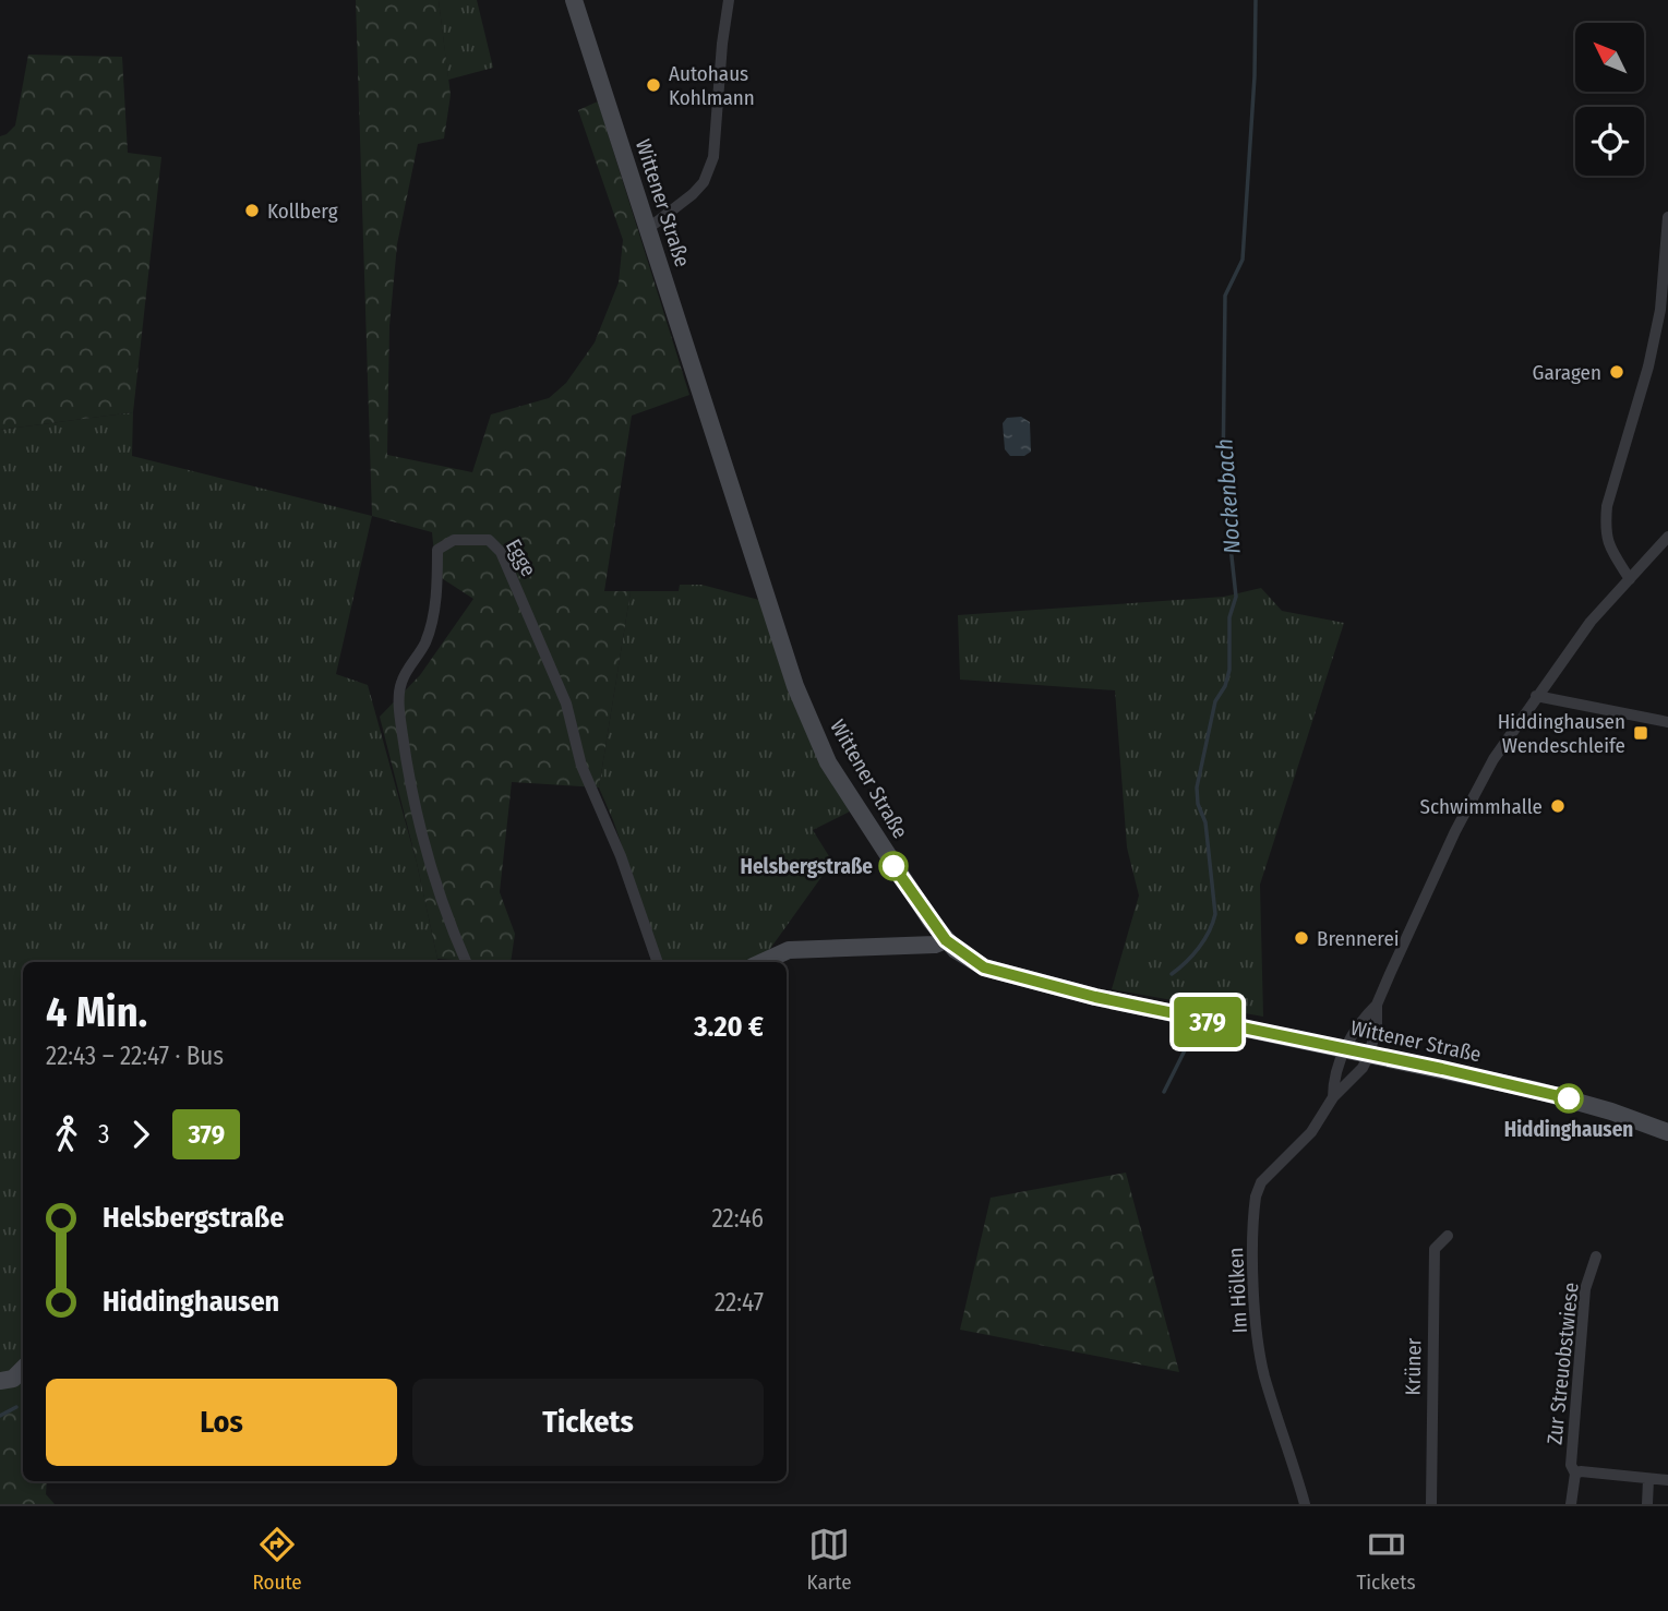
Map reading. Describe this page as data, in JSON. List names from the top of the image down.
{
  "streets": {
    "main road": ["Wittener Straße"],
    "street": [
      "Egge",
      "Im Hölken",
      "Zur Streuobstwiese",
      "Krüner"
    ]
  },
  "crossings": [
    ["Wittener Straße", "Im Hölken"]
  ],
  "water": ["Nockenbach"],
  "places": {
    "other": [
      "Autohaus Kohlmann",
      "Kollberg",
      "Garagen",
      "Schwimmhalle",
      "Helsbergstraße",
      "Brennerei",
      "Hiddinghausen"
    ],
    "transit": ["Hiddinghausen Wendeschleife"]
  },
  "lines": ["bus line 379"],
  "north": "top left",
  "page": {
    "on_map": "379",
    "heading": ["4 Min.", "22:43 – 22:47 · Bus", "3.20 €"],
    "legs": ["3", "379"],
    "list": [
      {
        "name": "Helsbergstraße",
        "value": "22:46"
      },
      {
        "name": "Hiddinghausen",
        "value": "22:47"
      }
    ],
    "buttons": ["Los", "Tickets"],
    "tabs": ["Route", "Karte", "Tickets"]
  }
}
